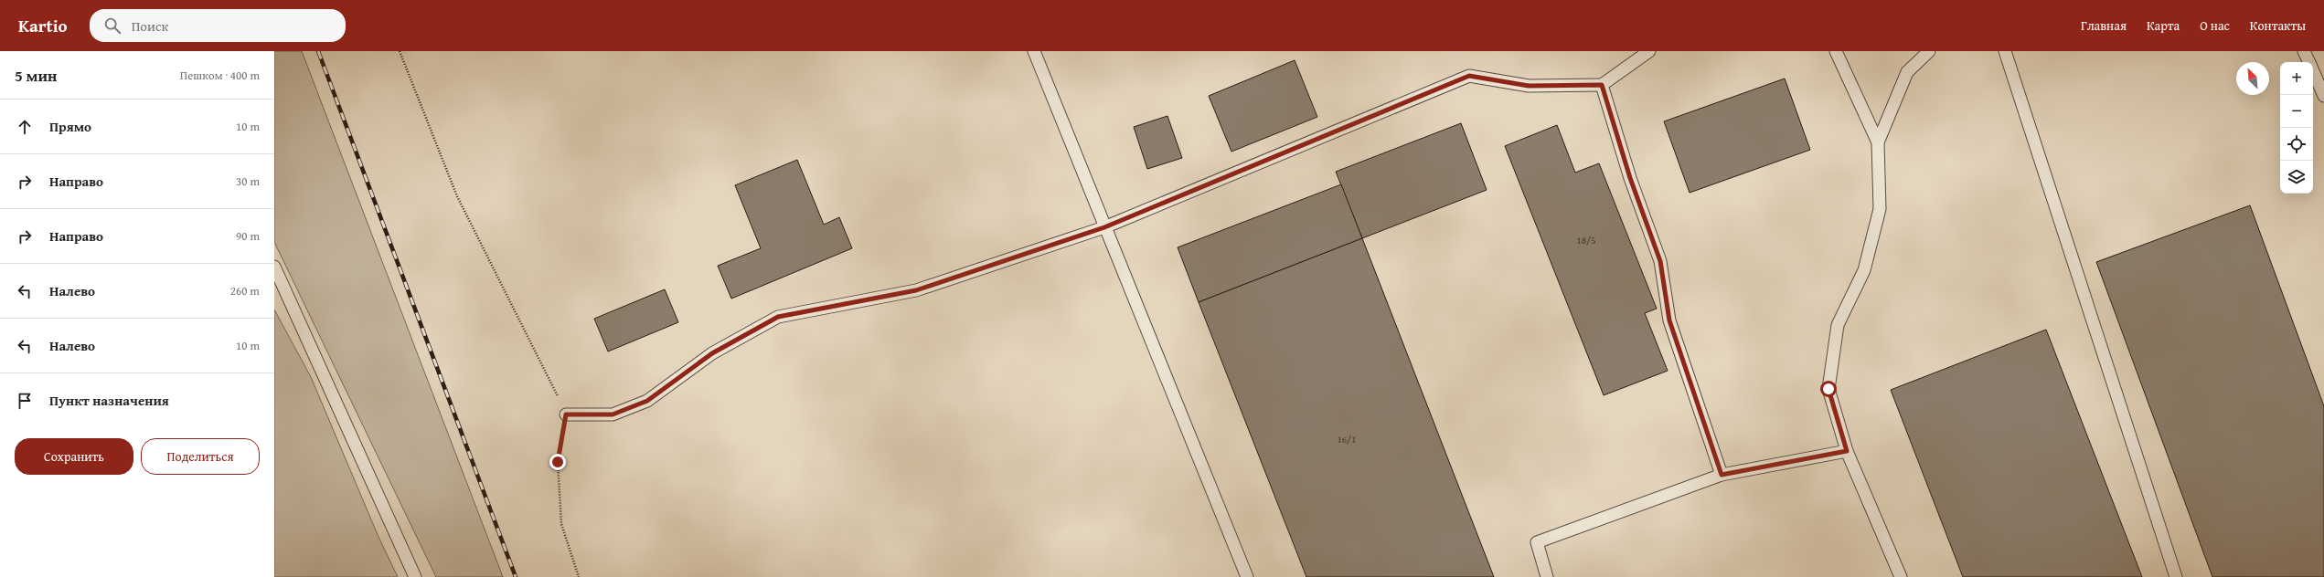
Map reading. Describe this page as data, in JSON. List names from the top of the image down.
{
  "house_numbers": ["18/5", "16/1"],
  "north": "top left",
  "page": {
    "header": "Kartio",
    "search": "Поиск",
    "nav": [
      "Главная",
      "Карта",
      "О нас",
      "Контакты"
    ],
    "heading": ["5 мин", "Пешком · 400 m"],
    "map_buttons": ["+", "−"],
    "list": [
      ["Прямо", "10 m"],
      ["Направо", "30 m"],
      ["Направо", "90 m"],
      ["Налево", "260 m"],
      ["Налево", "10 m"],
      "Пункт назначения"
    ],
    "buttons": ["Сохранить", "Поделиться"]
  }
}
